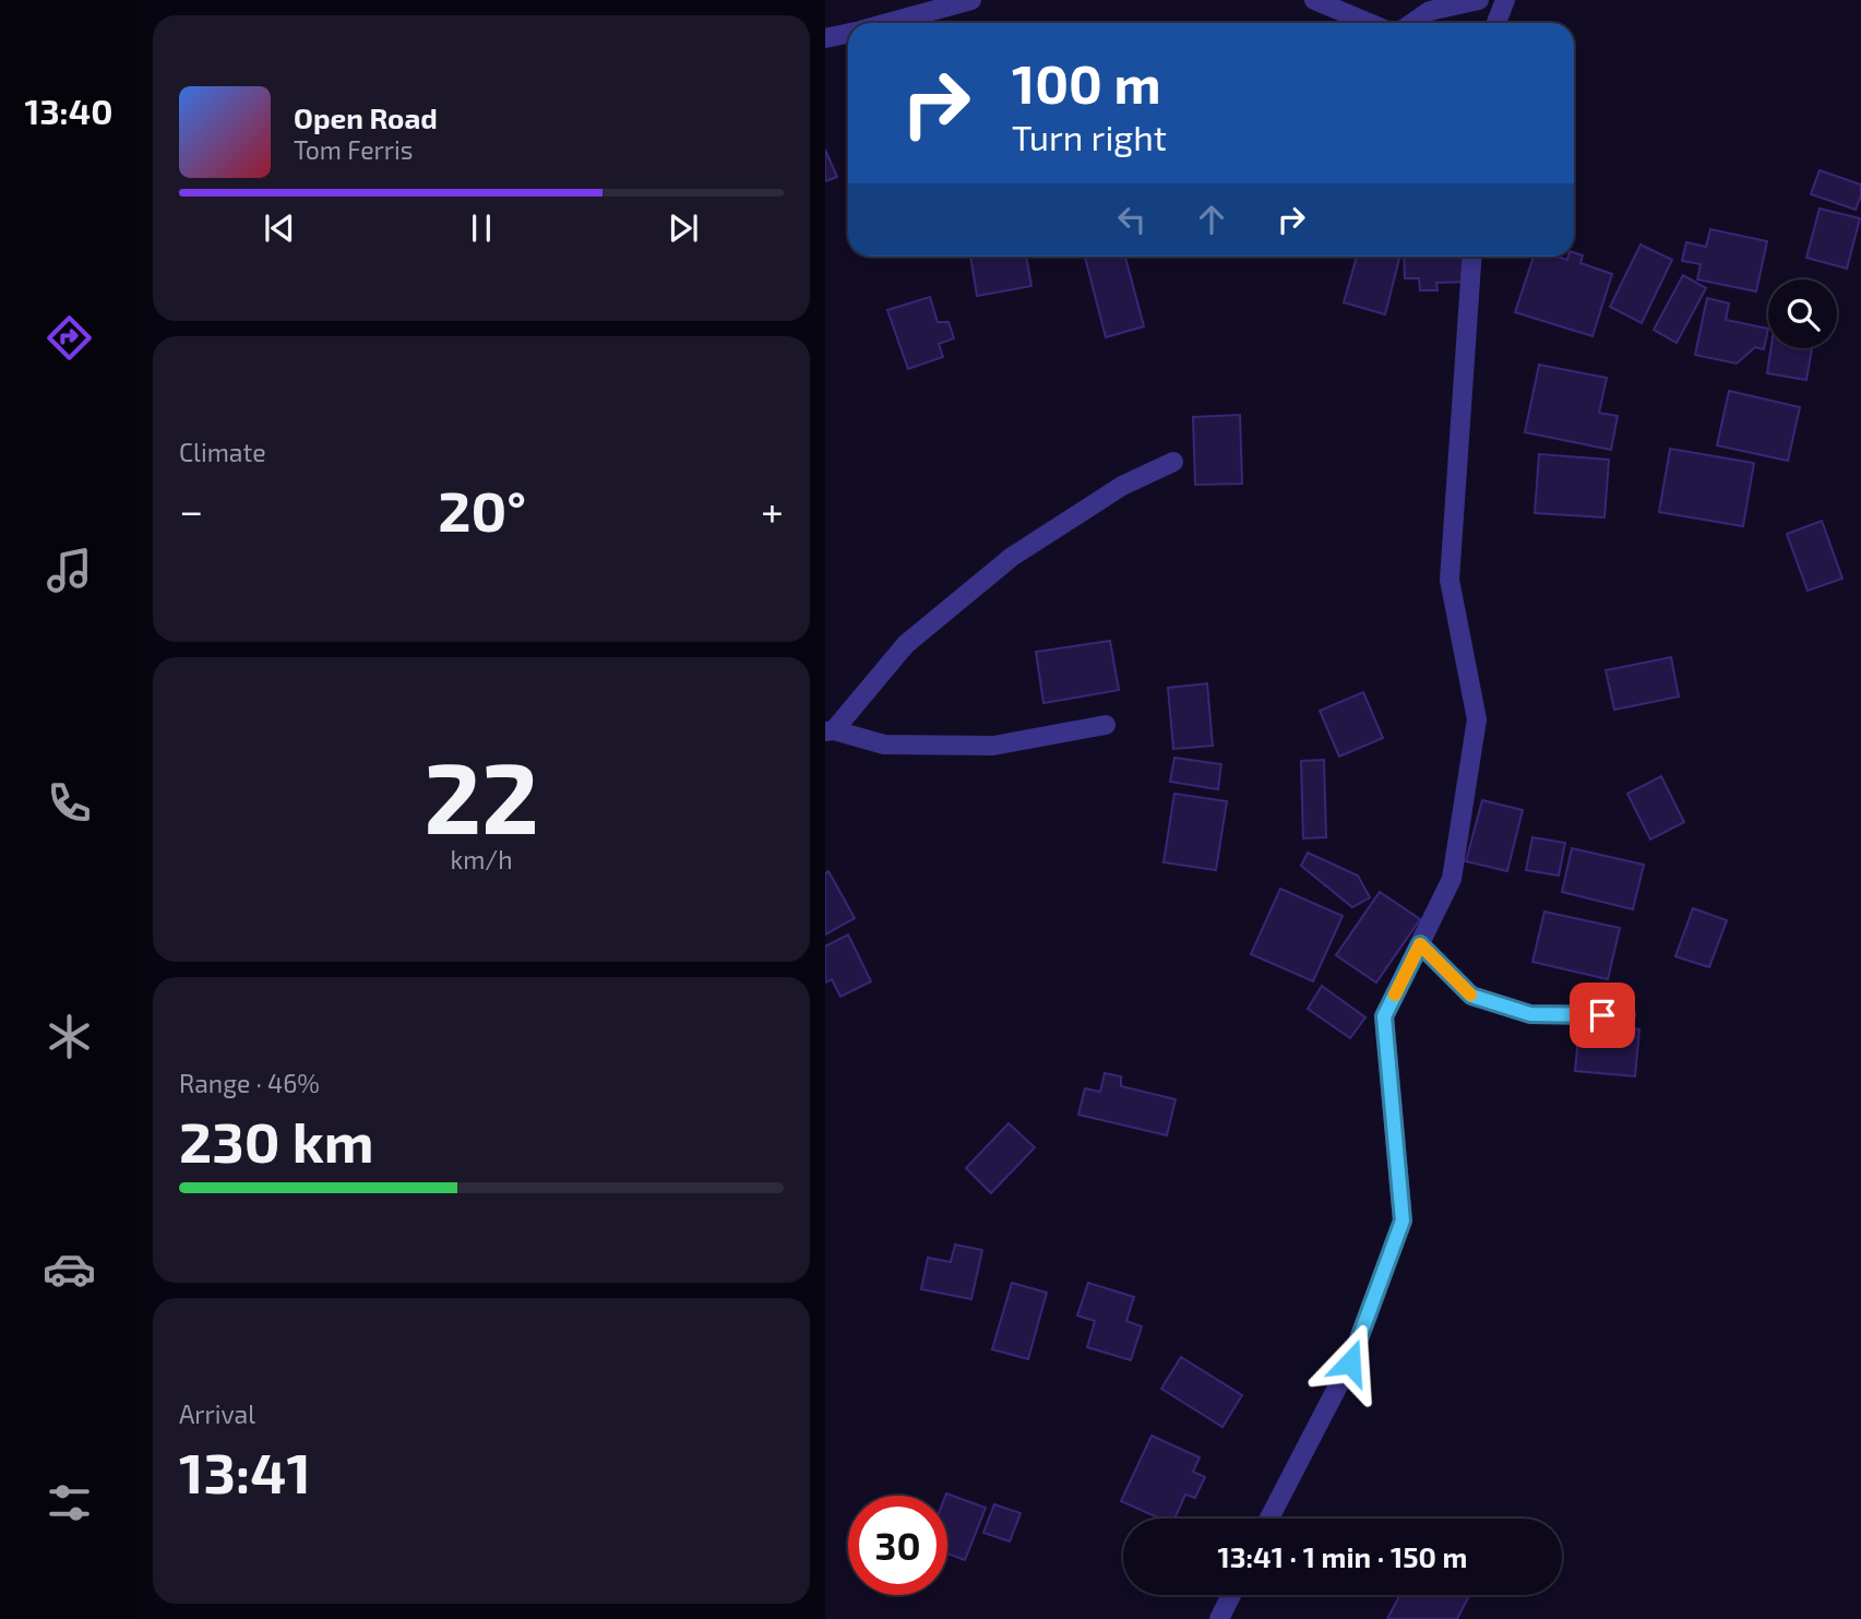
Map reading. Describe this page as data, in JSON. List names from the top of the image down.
{
  "page": {
    "tabs": "13:40",
    "turn": ["100 m", "Turn right"],
    "song": ["Open Road", "Tom Ferris"],
    "tile": [
      "Climate",
      ["22", "km/h"],
      ["Range · 46%", "230 km"],
      ["Arrival", "13:41"]
    ],
    "heat": ["−", "20°", "+"],
    "limit": "30",
    "trip": "13:41 · 1 min · 150 m"
  }
}
